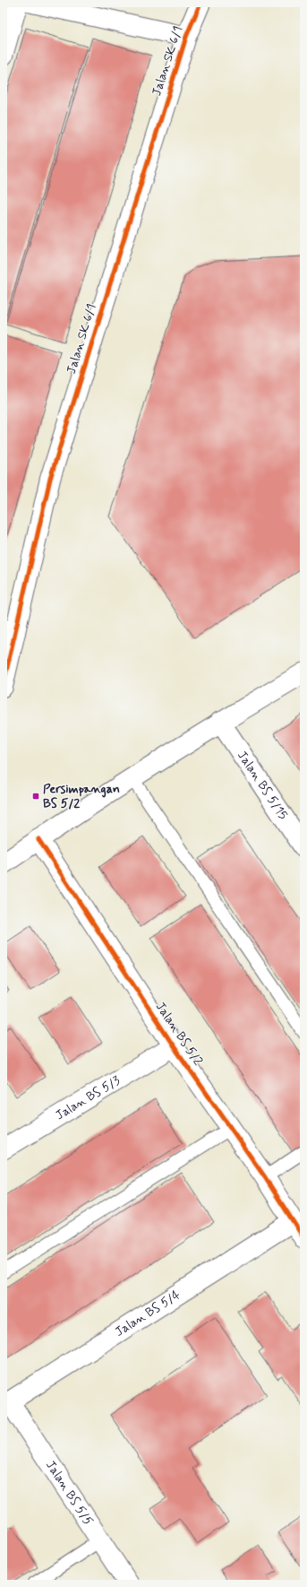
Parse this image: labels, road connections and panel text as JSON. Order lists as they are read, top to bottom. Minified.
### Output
{"streets":{"street":["Jalan SK 6/1","Jalan BS 5/15","Jalan BS 5/2","Jalan BS 5/3","Jalan BS 5/4","Jalan BS 5/5"]},"crossings":[["Jalan BS 5/2","Jalan BS 5/3"],["Jalan BS 5/2","Jalan BS 5/4"],["Jalan BS 5/4","Jalan BS 5/5"]],"places":{"transit":["Persimpangan BS 5/2"]}}
